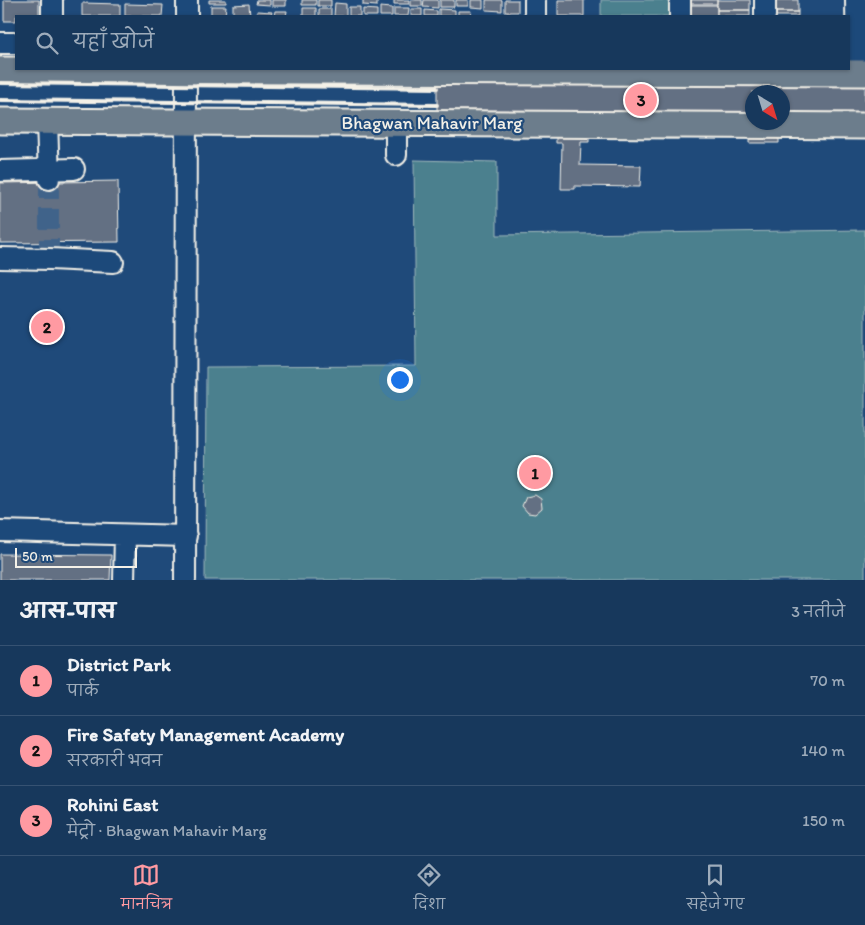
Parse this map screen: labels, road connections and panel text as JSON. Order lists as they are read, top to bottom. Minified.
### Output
{"streets":{"main road":["Bhagwan Mahavir Marg"]},"scale_bar":"50 m","north":"bottom right","page":{"search":"यहाँ खोजें","pins":["3","2","1"],"scale":"50 m","heading":["आस-पास","3 नतीजे"],"list":[{"mark":"1","name":"District Park","note":"पार्क","value":"70 m"},{"mark":"2","name":"Fire Safety Management Academy","note":"सरकारी भवन","value":"140 m"},{"mark":"3","name":"Rohini East","note":"मेट्रो · Bhagwan Mahavir Marg","value":"150 m"}],"nav":["मानचित्र","दिशा","सहेजे गए"]}}
